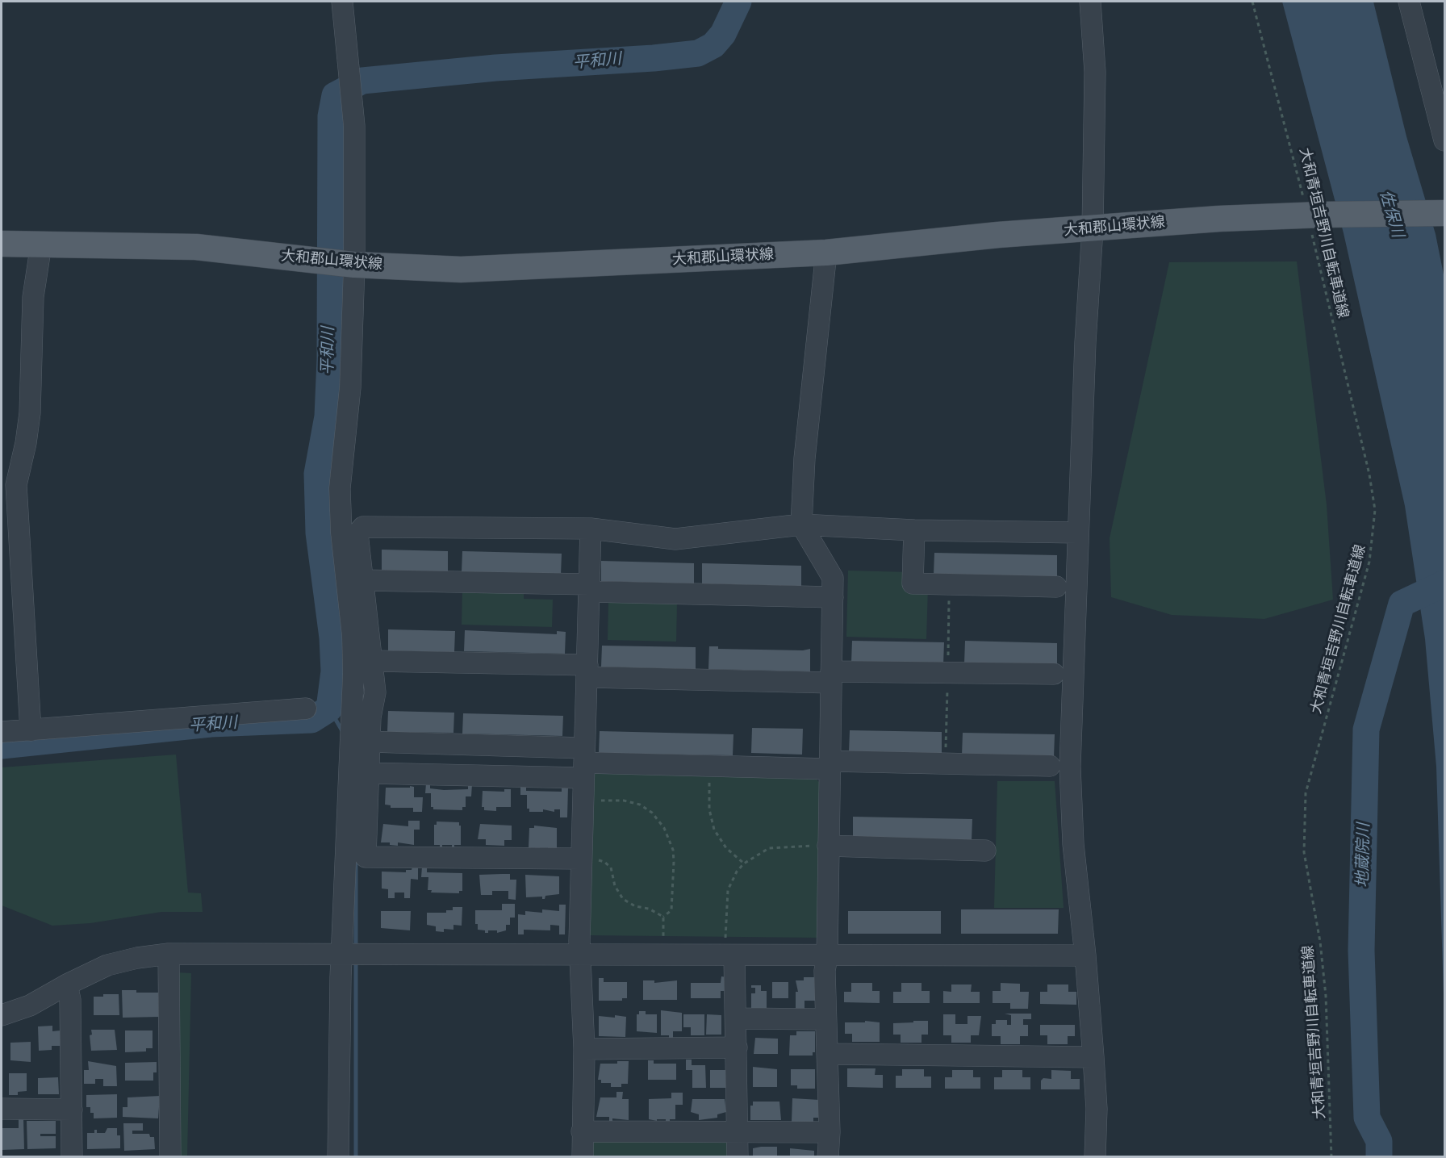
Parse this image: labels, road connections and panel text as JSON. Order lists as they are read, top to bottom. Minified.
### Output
{"streets":{"main road":["大和郡山環状線"],"path":["大和青垣吉野川自転車道線"]},"crossings":[["大和郡山環状線","大和青垣吉野川自転車道線"]],"water":["平和川","佐保川","地蔵院川"]}
